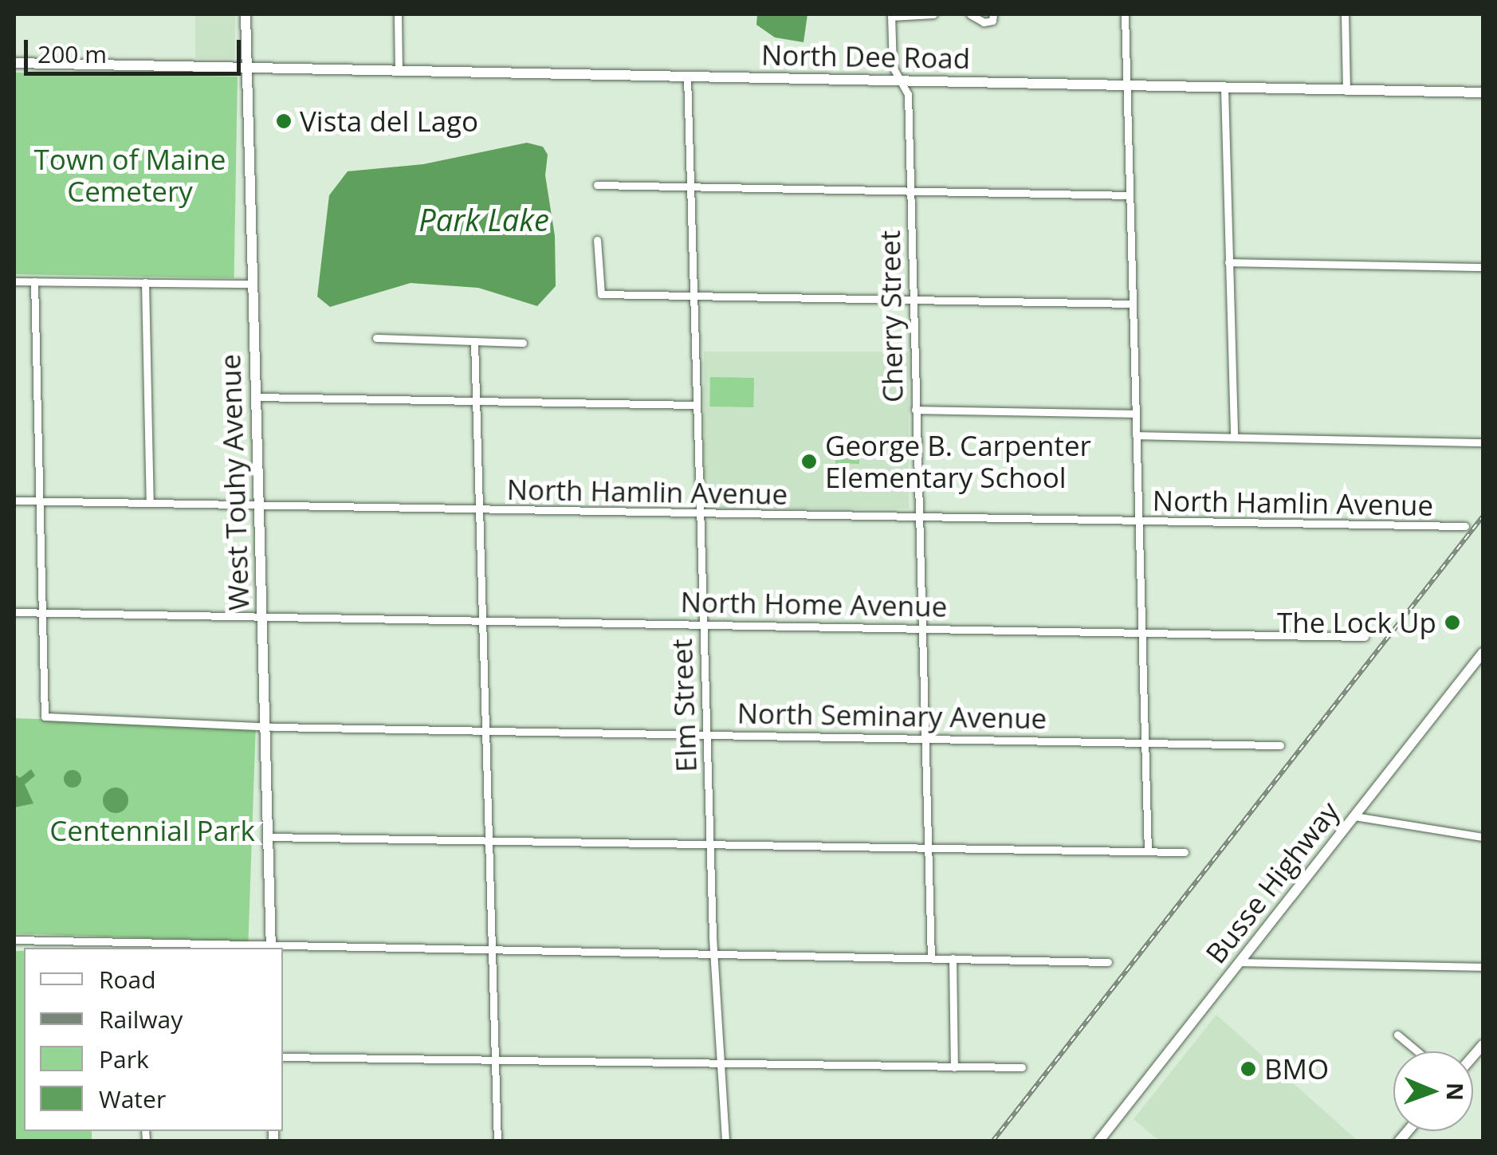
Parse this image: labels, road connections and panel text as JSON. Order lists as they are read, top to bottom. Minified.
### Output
{"streets":{"main road":["North Dee Road","West Touhy Avenue","Busse Highway"],"street":["Cherry Street","North Hamlin Avenue","North Home Avenue","Elm Street","North Seminary Avenue"]},"crossings":[["North Dee Road","Cherry Street"],["North Dee Road","West Touhy Avenue"],["North Dee Road","Elm Street"],["Cherry Street","North Hamlin Avenue"],["Cherry Street","North Home Avenue"],["Cherry Street","North Seminary Avenue"],["West Touhy Avenue","North Hamlin Avenue"],["West Touhy Avenue","North Home Avenue"],["West Touhy Avenue","North Seminary Avenue"],["North Hamlin Avenue","Elm Street"],["North Home Avenue","Elm Street"],["North Home Avenue","North Seminary Avenue"],["Elm Street","North Seminary Avenue"]],"water":["Park Lake"],"parks":["Town of Maine Cemetery","Centennial Park"],"places":["Vista del Lago","George B. Carpenter Elementary School","The Lock Up","BMO"],"legend":["Road","Railway","Park","Water"],"scale_bar":"200 m","north":"right"}
